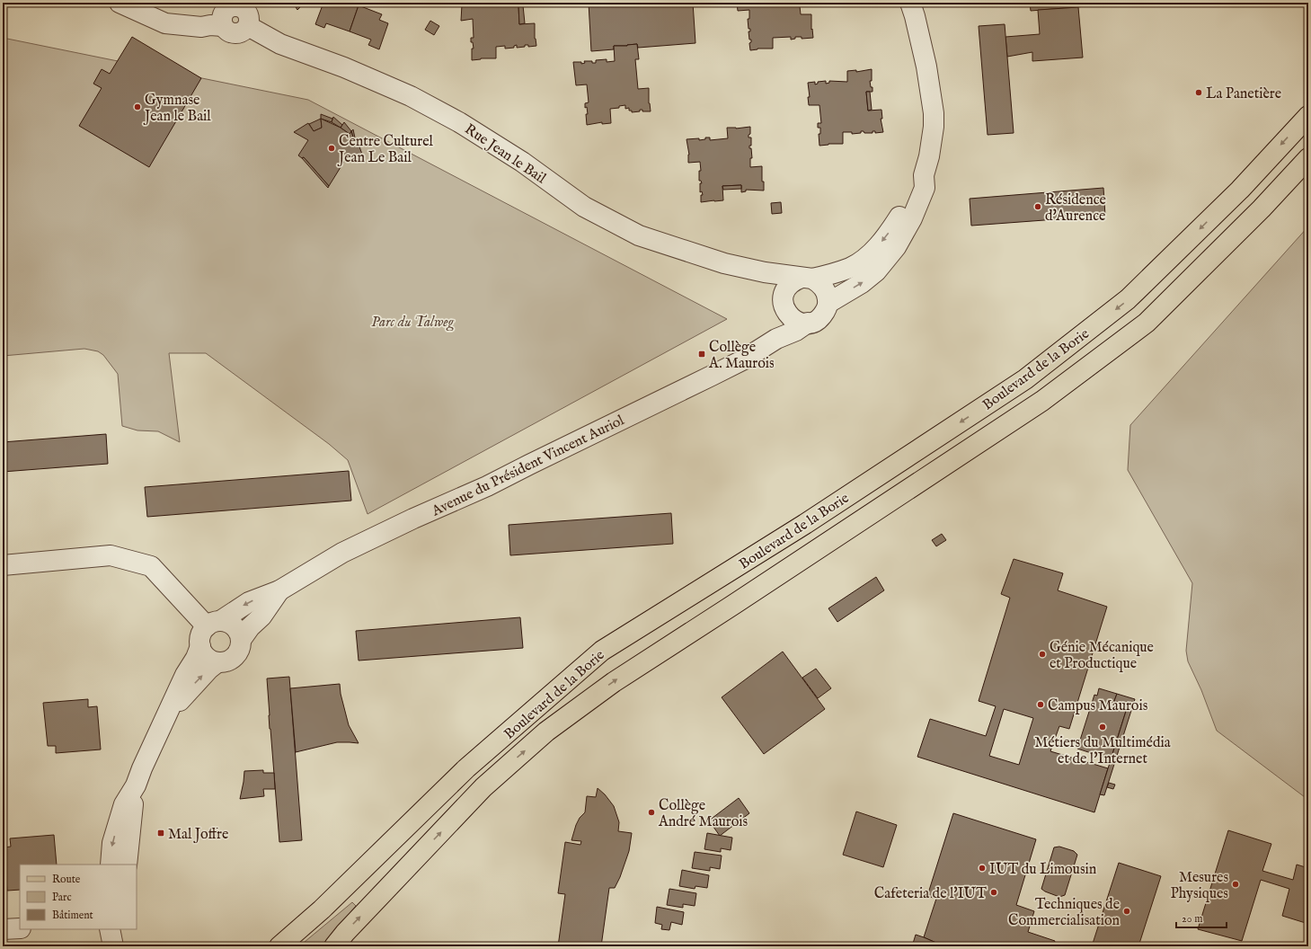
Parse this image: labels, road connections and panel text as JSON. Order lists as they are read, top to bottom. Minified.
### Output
{"streets":{"main road":["Boulevard de la Borie"],"street":["Rue Jean le Bail","Avenue du Président Vincent Auriol"]},"crossings":[["Rue Jean le Bail","Avenue du Président Vincent Auriol"]],"parks":["Parc du Talweg"],"places":{"other":["La Panetière","Gymnase Jean le Bail","Centre Culturel Jean Le Bail","Résidence d'Aurence","Génie Mécanique et Productique","Campus Maurois","Métiers du Multimédia et de l'Internet","Collège André Maurois","IUT du Limousin","Mesures Physiques","Cafeteria de l'IUT","Techniques de Commercialisation"],"transit":["Collège A. Maurois","Mal Joffre"]},"legend":["Route","Parc","Bâtiment"],"scale_bar":"20 m"}
